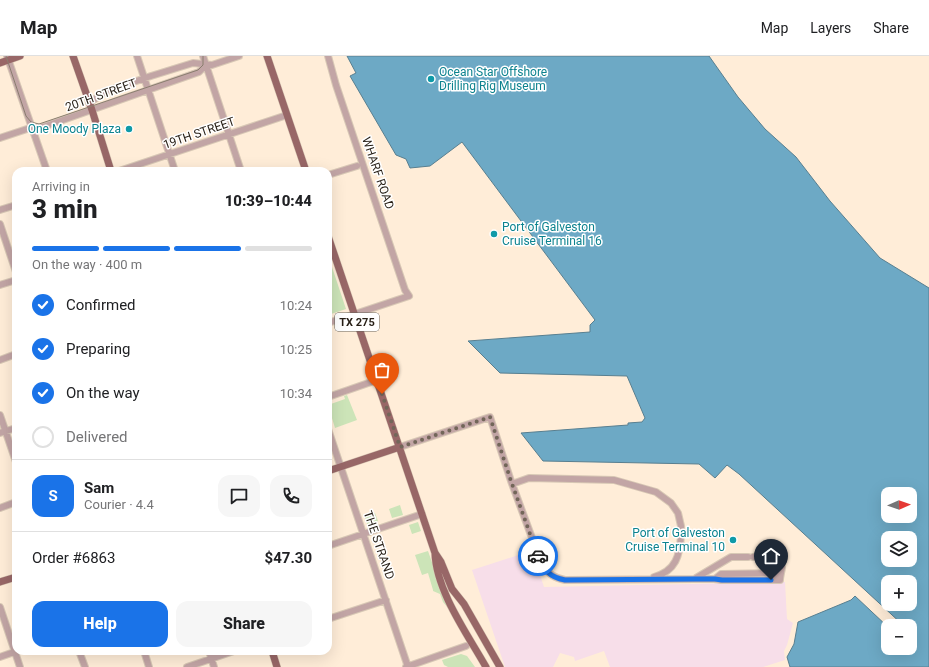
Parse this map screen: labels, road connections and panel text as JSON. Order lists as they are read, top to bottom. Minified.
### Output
{"streets":{"main road":["TX 275"],"street":["20TH STREET","19TH STREET","WHARF ROAD","THE STRAND"]},"crossings":[["WHARF ROAD","TX 275"]],"places":["Ocean Star Offshore Drilling Rig Museum","One Moody Plaza","Port of Galveston Cruise Terminal 16","Port of Galveston Cruise Terminal 10"],"north":"right","page":{"header":"Map","nav":["Map","Layers","Share"],"heading":["3 min","Arriving in","10:39–10:44"],"panel":["Sam","Courier · 4.4","Order #6863","$47.30"],"bar":"On the way · 400 m","list":[["Confirmed","10:24"],["Preparing","10:25"],["On the way","10:34"],"Delivered"],"round":"S","map_buttons":["+","−"],"buttons":["Help","Share"]}}
